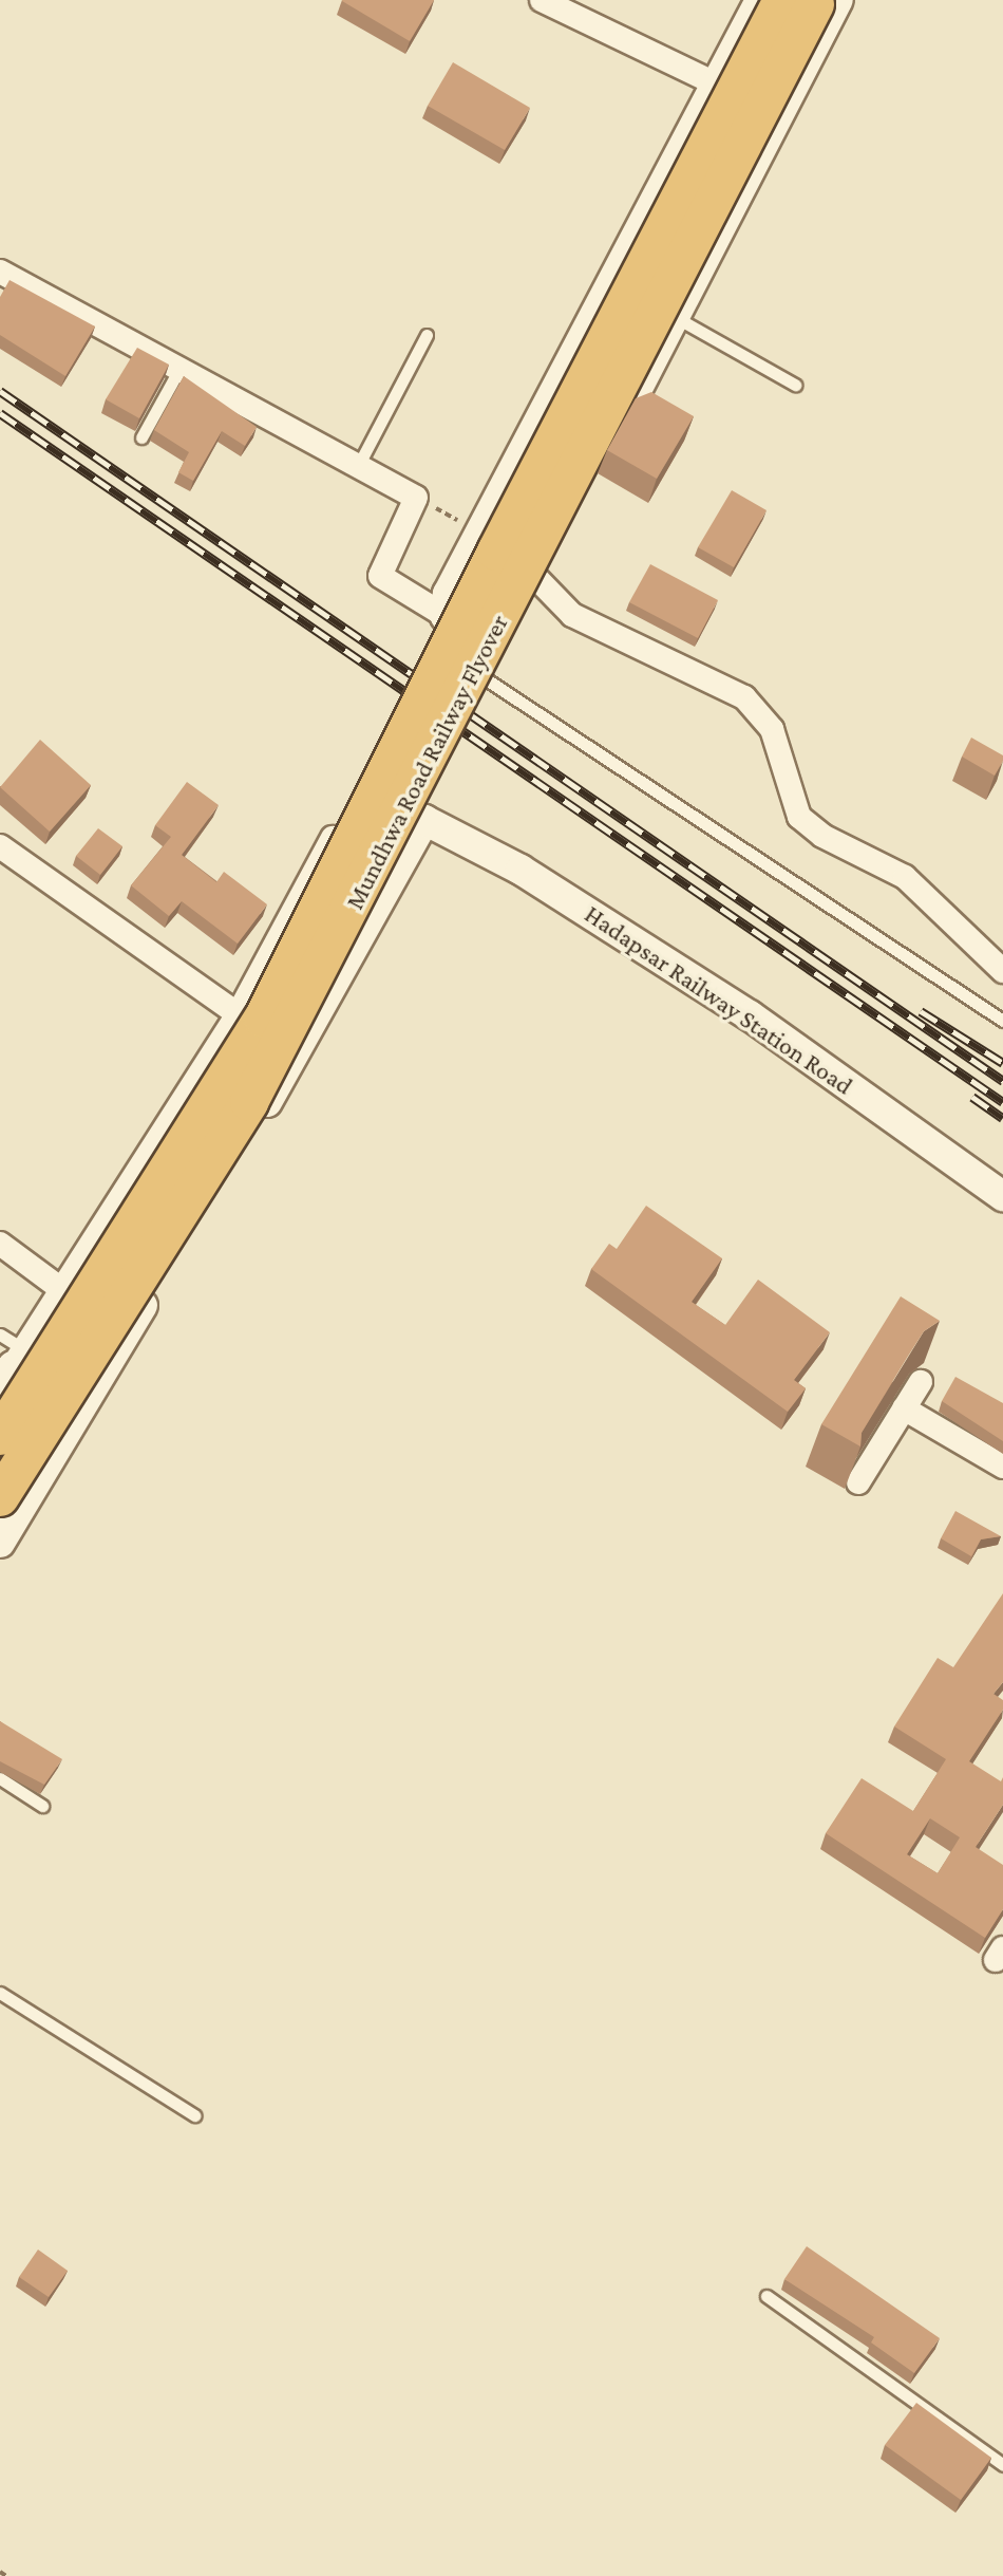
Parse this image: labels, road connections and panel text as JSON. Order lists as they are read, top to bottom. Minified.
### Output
{"streets":{"highway":["Mundhwa Road Railway Flyover"],"street":["Hadapsar Railway Station Road"]}}
